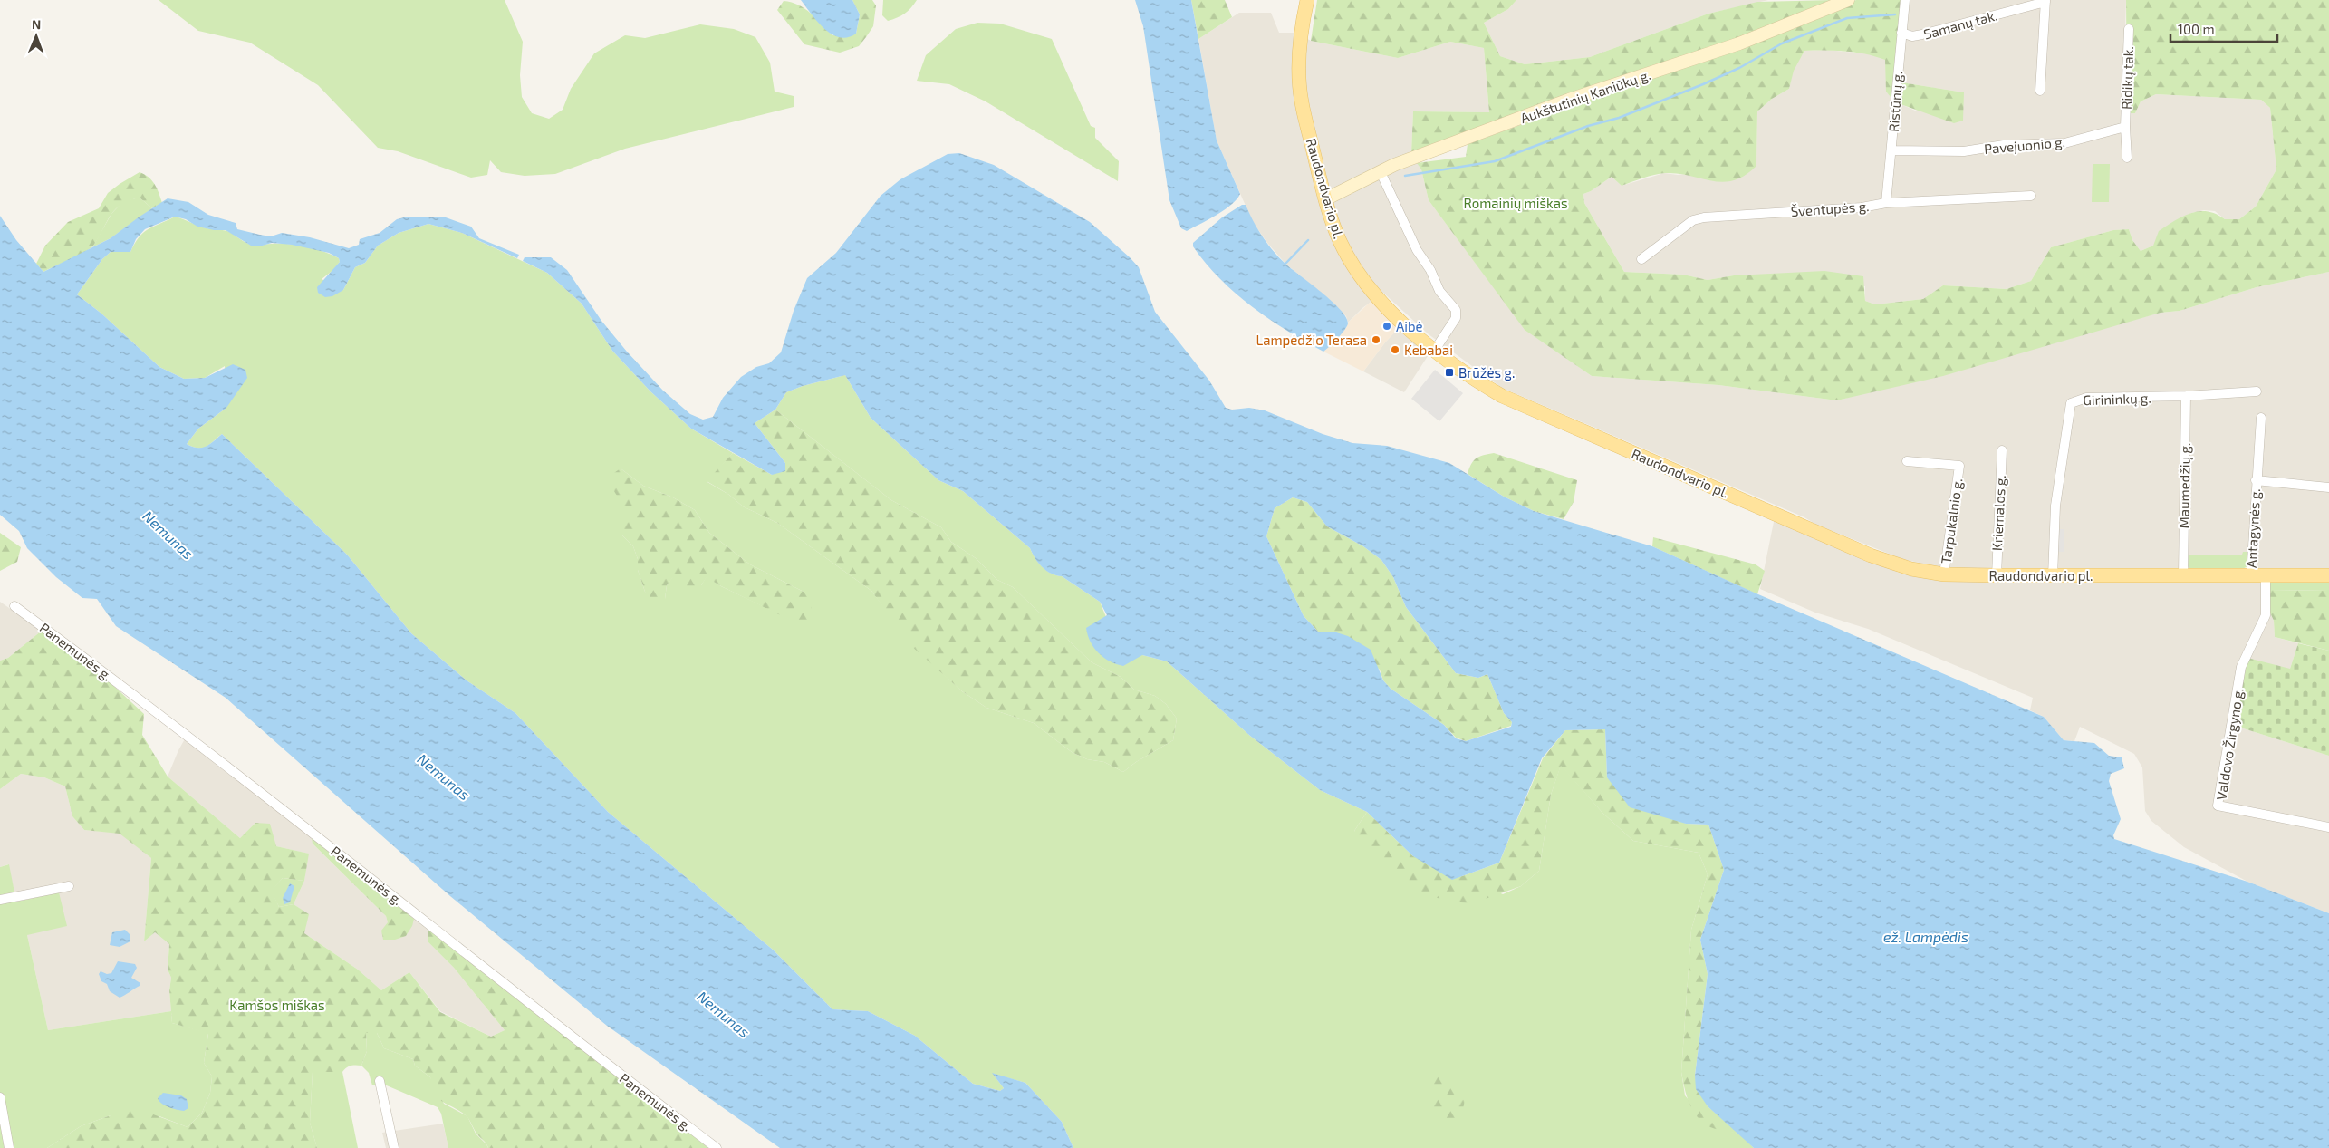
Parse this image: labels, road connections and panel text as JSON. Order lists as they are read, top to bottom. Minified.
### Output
{"streets":{"main road":["Raudondvario pl."],"street":["Samanų tak.","Ridikų tak.","Aukštutinių Kaniūkų g.","Ristūnų g.","Pavejuonio g.","Šventupės g.","Girininkų g.","Maumedžių g.","Kriemalos g.","Tarpukalnio g.","Antagynės g.","Panemunės g.","Valdovo Žirgyno g."]},"crossings":[["Samanų tak.","Ristūnų g."],["Ridikų tak.","Pavejuonio g."],["Aukštutinių Kaniūkų g.","Raudondvario pl."],["Ristūnų g.","Pavejuonio g."],["Ristūnų g.","Šventupės g."],["Raudondvario pl.","Girininkų g."],["Raudondvario pl.","Maumedžių g."],["Raudondvario pl.","Kriemalos g."],["Raudondvario pl.","Tarpukalnio g."],["Raudondvario pl.","Antagynės g."],["Raudondvario pl.","Valdovo Žirgyno g."],["Girininkų g.","Maumedžių g."]],"water":["Nemunas","ež. Lampėdis"],"parks":["Romainių miškas","Kamšos miškas"],"places":{"other":["Aibė","Lampėdžio Terasa","Kebabai"],"transit":["Brūžės g."]},"scale_bar":"100 m","north":"top"}
